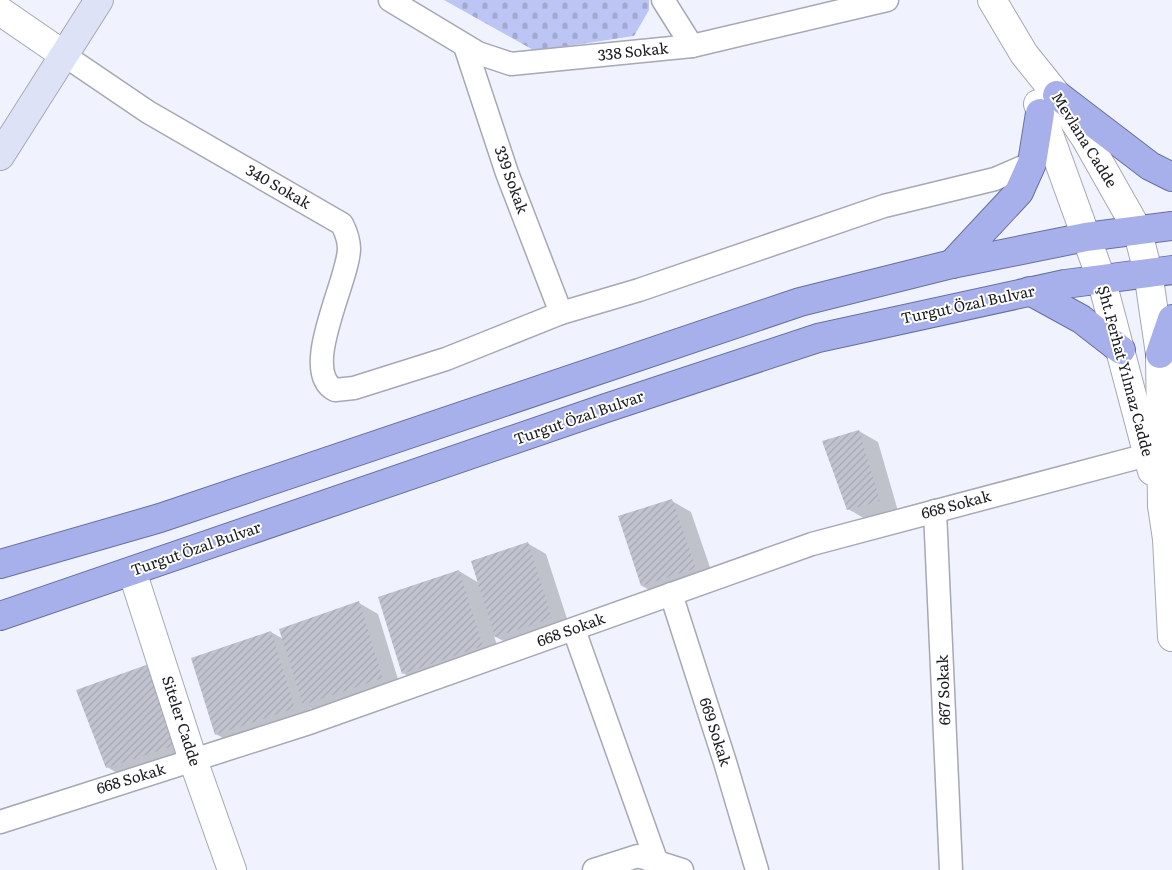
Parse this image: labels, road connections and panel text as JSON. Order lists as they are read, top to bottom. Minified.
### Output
{"streets":{"highway":["Turgut Özal Bulvar"],"street":["338 Sokak","Mevlana Cadde","339 Sokak","340 Sokak","Şht.Ferhat Yılmaz Cadde","668 Sokak","667 Sokak","Siteler Cadde","669 Sokak"]},"crossings":[["338 Sokak","339 Sokak"],["Mevlana Cadde","Şht.Ferhat Yılmaz Cadde"],["339 Sokak","340 Sokak"],["Turgut Özal Bulvar","Şht.Ferhat Yılmaz Cadde"],["Turgut Özal Bulvar","Siteler Cadde"],["Şht.Ferhat Yılmaz Cadde","668 Sokak"],["668 Sokak","667 Sokak"],["668 Sokak","Siteler Cadde"],["668 Sokak","669 Sokak"]]}
